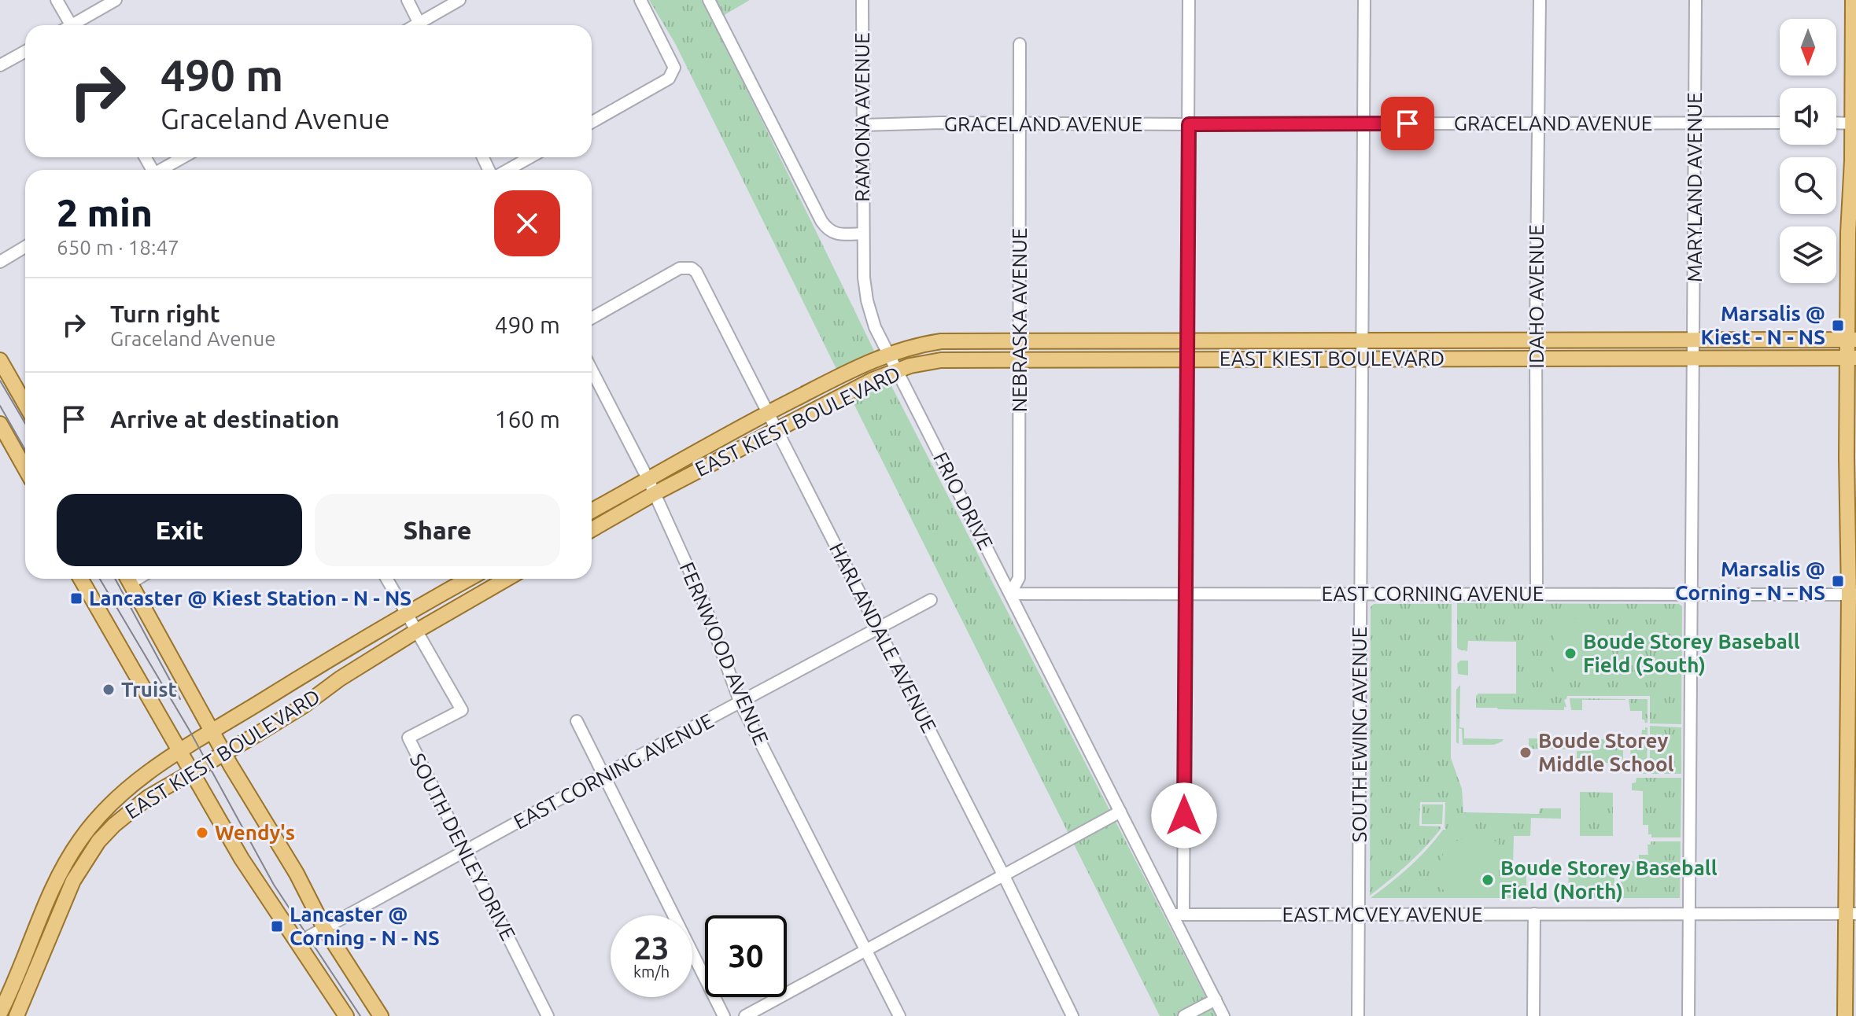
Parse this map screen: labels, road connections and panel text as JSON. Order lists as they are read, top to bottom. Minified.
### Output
{"streets":{"main road":["EAST KIEST BOULEVARD"],"street":["RAMONA AVENUE","GRACELAND AVENUE","MARYLAND AVENUE","IDAHO AVENUE","NEBRASKA AVENUE","FRIO DRIVE","EAST CORNING AVENUE","HARLANDALE AVENUE","FERNWOOD AVENUE","SOUTH EWING AVENUE","SOUTH DENLEY DRIVE","EAST MCVEY AVENUE"]},"crossings":[["RAMONA AVENUE","GRACELAND AVENUE"],["RAMONA AVENUE","FRIO DRIVE"],["GRACELAND AVENUE","MARYLAND AVENUE"],["GRACELAND AVENUE","IDAHO AVENUE"],["GRACELAND AVENUE","NEBRASKA AVENUE"],["GRACELAND AVENUE","SOUTH EWING AVENUE"],["MARYLAND AVENUE","EAST KIEST BOULEVARD"],["MARYLAND AVENUE","EAST CORNING AVENUE"],["MARYLAND AVENUE","EAST MCVEY AVENUE"],["IDAHO AVENUE","EAST KIEST BOULEVARD"],["IDAHO AVENUE","EAST CORNING AVENUE"],["NEBRASKA AVENUE","EAST KIEST BOULEVARD"],["NEBRASKA AVENUE","FRIO DRIVE"],["NEBRASKA AVENUE","EAST CORNING AVENUE"],["EAST KIEST BOULEVARD","FRIO DRIVE"],["EAST KIEST BOULEVARD","HARLANDALE AVENUE"],["EAST KIEST BOULEVARD","FERNWOOD AVENUE"],["EAST KIEST BOULEVARD","SOUTH EWING AVENUE"],["EAST KIEST BOULEVARD","SOUTH DENLEY DRIVE"],["FRIO DRIVE","EAST CORNING AVENUE"],["FRIO DRIVE","EAST MCVEY AVENUE"],["EAST CORNING AVENUE","HARLANDALE AVENUE"],["EAST CORNING AVENUE","FERNWOOD AVENUE"],["EAST CORNING AVENUE","SOUTH EWING AVENUE"],["EAST CORNING AVENUE","SOUTH DENLEY DRIVE"],["SOUTH EWING AVENUE","EAST MCVEY AVENUE"]],"places":{"transit":["Marsalis @ Kiest - N - NS","Marsalis @ Corning - N - NS","Lancaster @ Kiest Station - N - NS","Lancaster @ Corning - N - NS"],"other":["Boude Storey Baseball Field (South)","Truist","Boude Storey Middle School","Wendy's","Boude Storey Baseball Field (North)"]},"north":"bottom","page":{"turn":["490 m","Graceland Avenue"],"heading":["2 min","650 m · 18:47"],"list":[{"name":"Turn right","note":"Graceland Avenue","value":"490 m"},{"name":"Arrive at destination","value":"160 m"}],"buttons":["Exit","Share"],"speed":"23 km/h","limit":"30"}}
